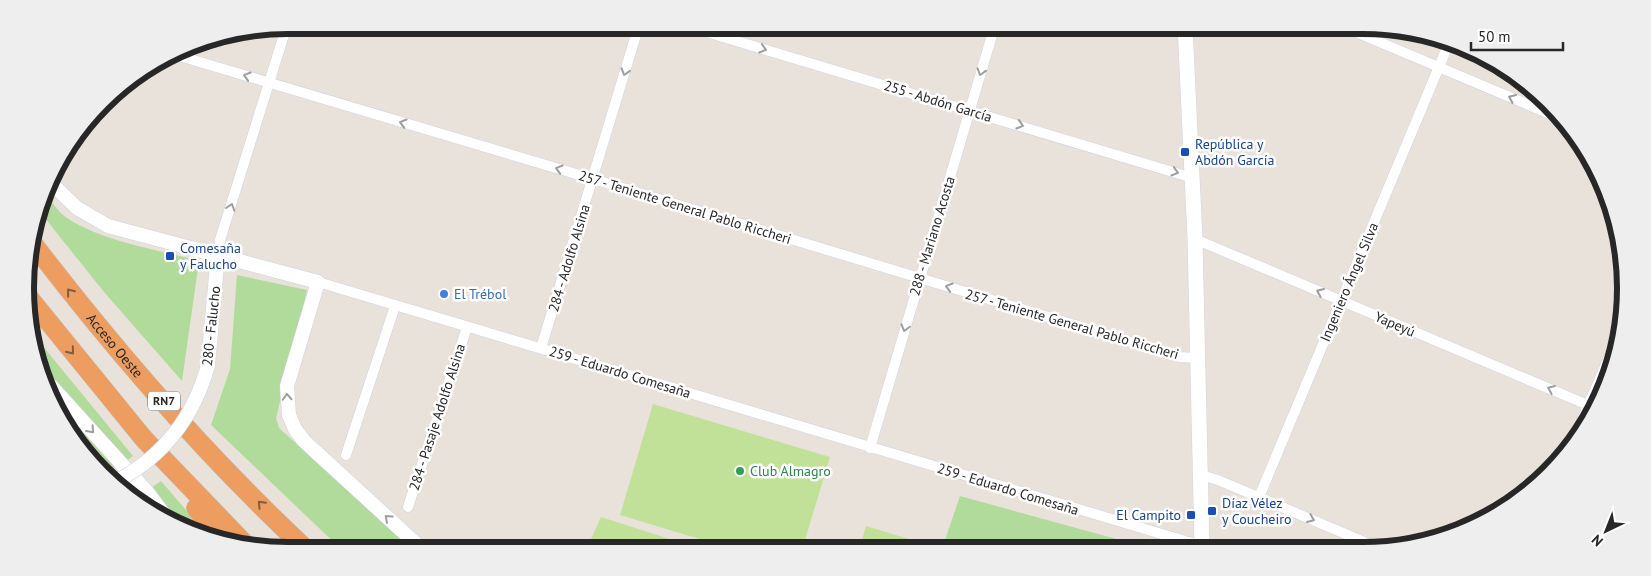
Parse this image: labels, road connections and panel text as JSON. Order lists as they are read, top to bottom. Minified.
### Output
{"streets":{"highway":["Acceso Oeste","RN7"],"street":["255 - Abdón García","257 - Teniente General Pablo Riccheri","288 - Mariano Acosta","284 - Adolfo Alsina","Ingeniero Ángel Silva","Yapeyú","280 - Falucho","259 - Eduardo Comesaña","284 - Pasaje Adolfo Alsina"]},"crossings":[["255 - Abdón García","288 - Mariano Acosta"],["257 - Teniente General Pablo Riccheri","288 - Mariano Acosta"],["257 - Teniente General Pablo Riccheri","284 - Adolfo Alsina"],["257 - Teniente General Pablo Riccheri","280 - Falucho"],["288 - Mariano Acosta","259 - Eduardo Comesaña"],["284 - Adolfo Alsina","259 - Eduardo Comesaña"],["Ingeniero Ángel Silva","Yapeyú"],["280 - Falucho","259 - Eduardo Comesaña"],["259 - Eduardo Comesaña","284 - Pasaje Adolfo Alsina"]],"one_way":["255 - Abdón García","257 - Teniente General Pablo Riccheri","288 - Mariano Acosta","284 - Adolfo Alsina","Yapeyú","280 - Falucho"],"places":{"transit":["República y Abdón García","Comesaña y Falucho","Díaz Vélez y Coucheiro","El Campito"],"other":["El Trébol","Club Almagro"]},"scale_bar":"50 m","north":"bottom left"}
